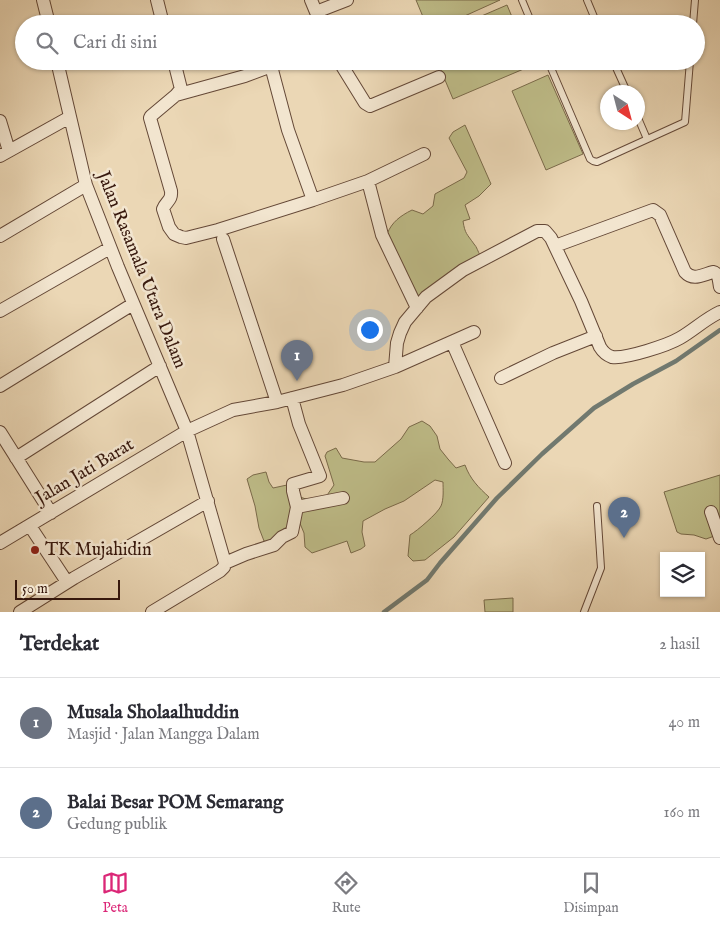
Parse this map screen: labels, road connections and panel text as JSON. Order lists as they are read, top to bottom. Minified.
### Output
{"streets":{"street":["Jalan Rasamala Utara Dalam","Jalan Jati Barat"]},"crossings":[["Jalan Rasamala Utara Dalam","Jalan Jati Barat"]],"places":["TK Mujahidin"],"scale_bar":"50 m","north":"bottom right","page":{"search":"Cari di sini","pins":["1","2"],"scale":"50 m","heading":["Terdekat","2 hasil"],"list":[{"mark":"1","name":"Musala Sholaalhuddin","note":"Masjid · Jalan Mangga Dalam","value":"40 m"},{"mark":"2","name":"Balai Besar POM Semarang","note":"Gedung publik","value":"160 m"}],"nav":["Peta","Rute","Disimpan"]}}
